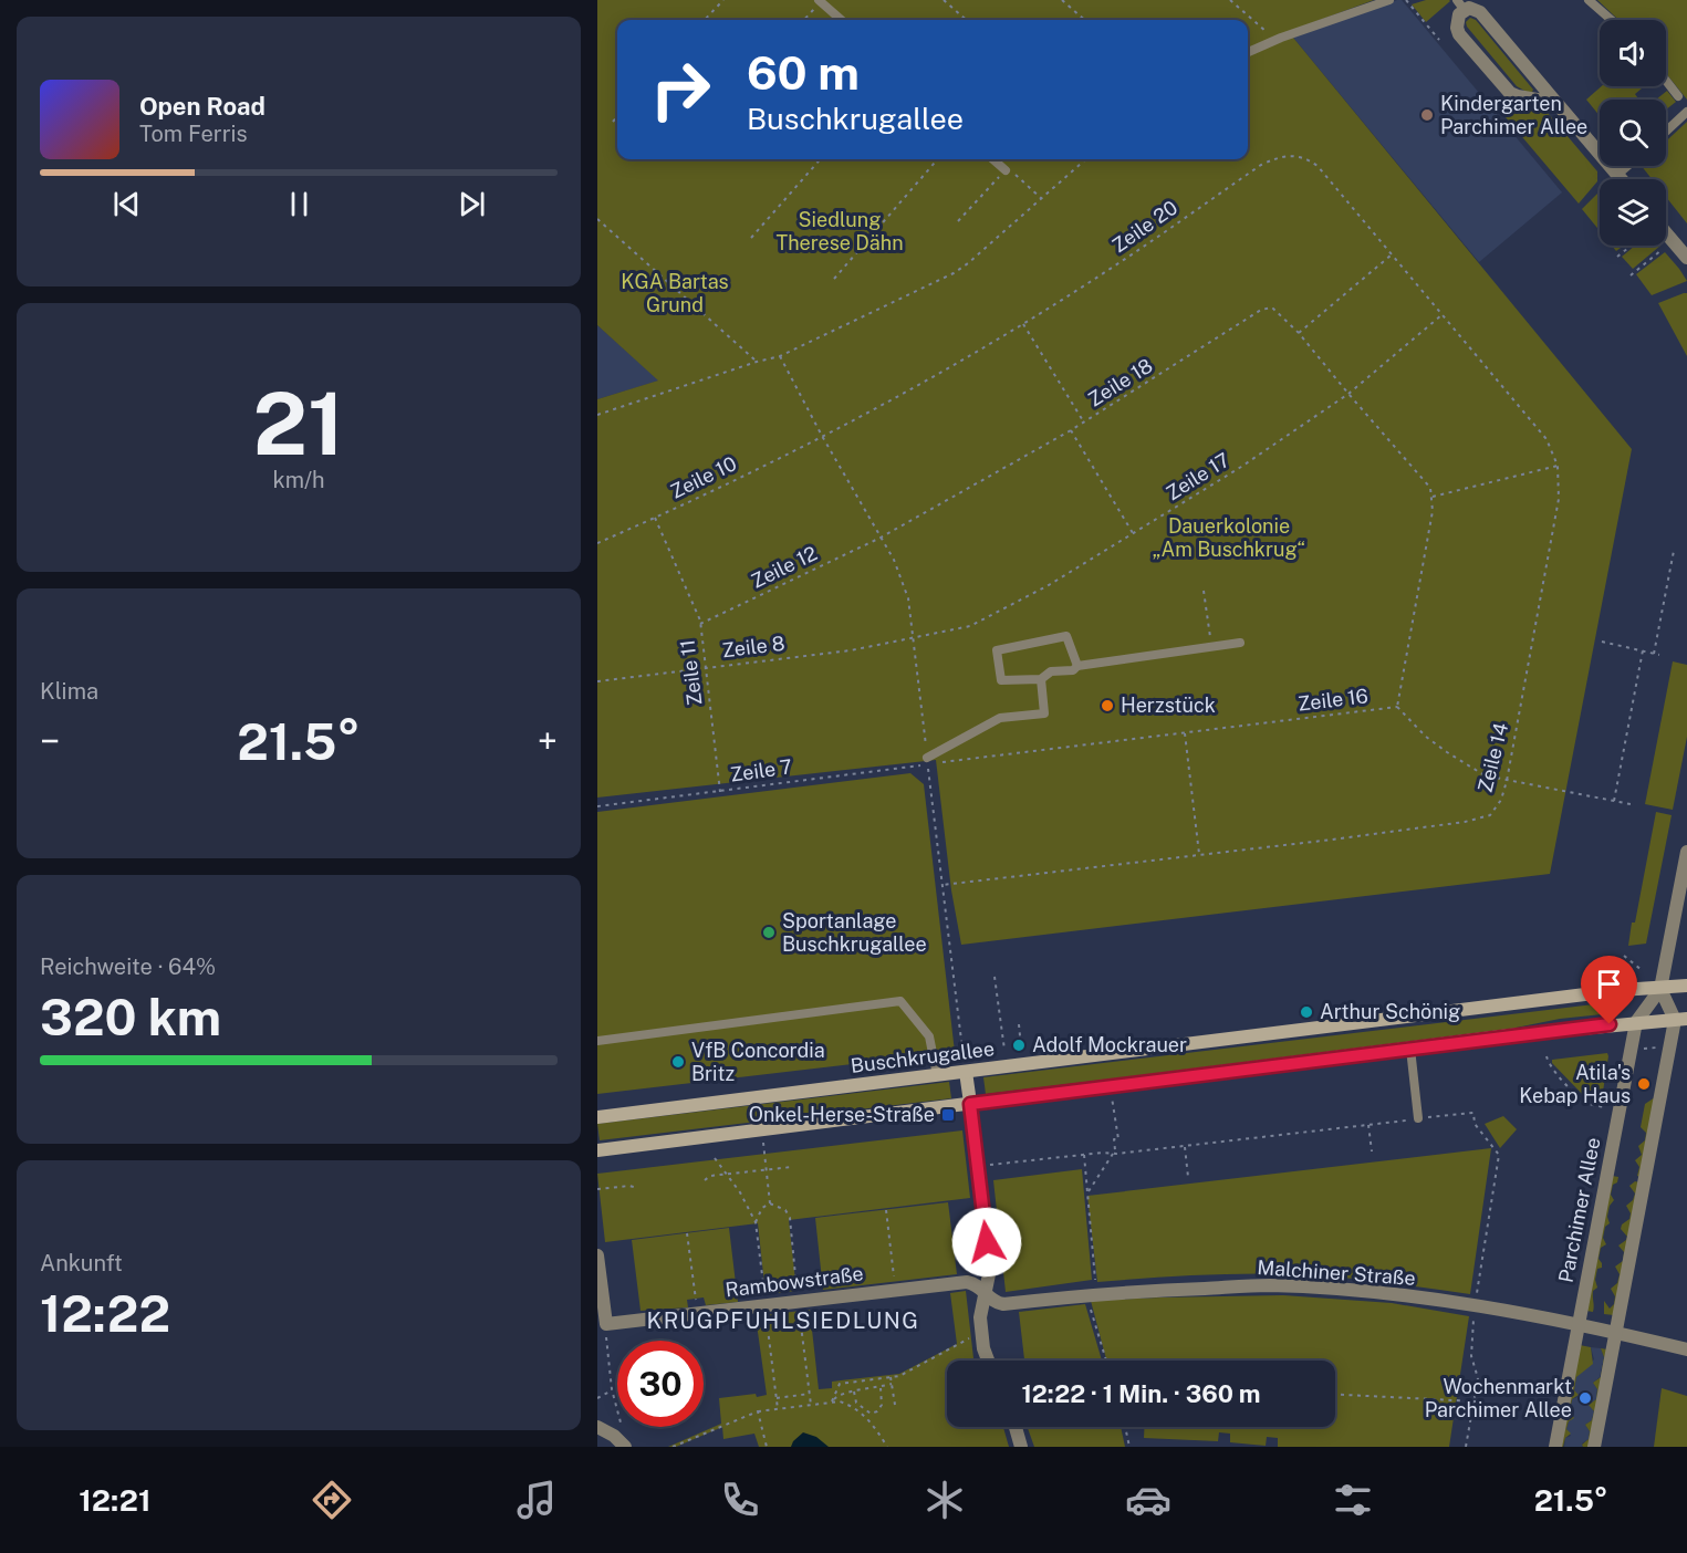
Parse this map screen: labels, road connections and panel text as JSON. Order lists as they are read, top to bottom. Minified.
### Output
{"streets":{"main road":["Buschkrugallee"],"street":["Parchimer Allee","Malchiner Straße","Rambowstraße"],"path":["Zeile 20","Zeile 18","Zeile 17","Zeile 10","Zeile 12","Zeile 8","Zeile 11","Zeile 16","Zeile 14","Zeile 7"]},"crossings":[["Zeile 20","Zeile 17"],["Zeile 20","Zeile 10"],["Zeile 20","Zeile 14"],["Zeile 18","Zeile 17"],["Zeile 18","Zeile 12"],["Zeile 17","Zeile 8"],["Zeile 17","Zeile 14"],["Zeile 10","Zeile 11"],["Zeile 12","Zeile 11"],["Zeile 8","Zeile 11"],["Zeile 11","Zeile 7"],["Zeile 16","Zeile 7"],["Buschkrugallee","Parchimer Allee"],["Parchimer Allee","Malchiner Straße"],["Malchiner Straße","Rambowstraße"]],"districts":["KRUGPFUHLSIEDLUNG"],"parks":["Siedlung Therese Dähn","KGA Bartas Grund","Dauerkolonie „Am Buschkrug“"],"places":{"other":["Kindergarten Parchimer Allee","Herzstück","Sportanlage Buschkrugallee","Arthur Schönig","Adolf Mockrauer","VfB Concordia Britz","Atila's Kebap Haus","Wochenmarkt Parchimer Allee"],"transit":["Onkel-Herse-Straße"]},"page":{"turn":["60 m","Buschkrugallee"],"song":["Open Road","Tom Ferris"],"tile":[["21","km/h"],"Klima",["Reichweite · 64%","320 km"],["Ankunft","12:22"]],"heat":["−","21.5°","+"],"limit":"30","trip":"12:22 · 1 Min. · 360 m","tabs":["12:21","21.5°"]}}
